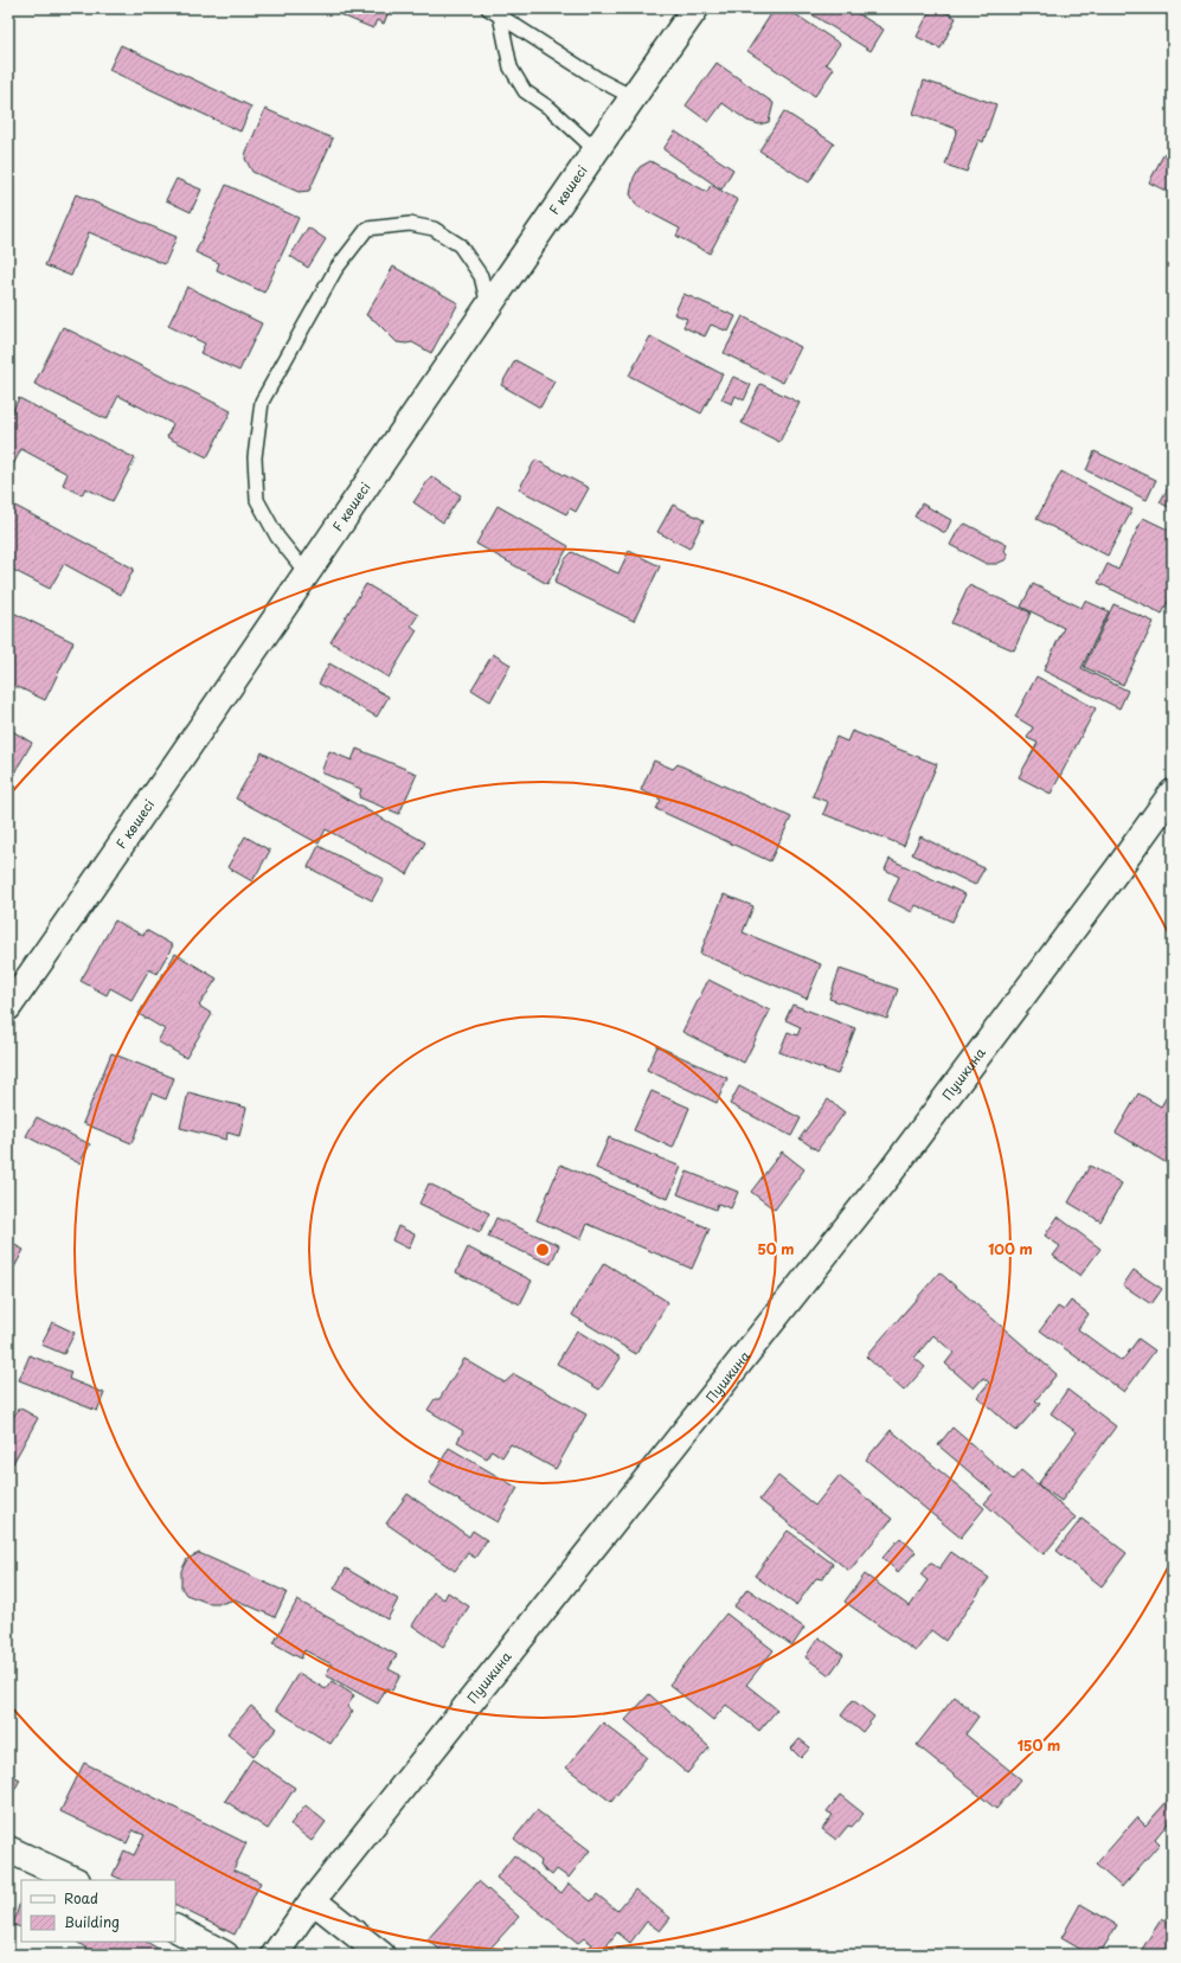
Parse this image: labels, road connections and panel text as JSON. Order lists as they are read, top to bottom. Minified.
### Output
{"streets":{"street":["F көшесі","Пушкина"]},"legend":["Road","Building"],"rings":["50 m","100 m","150 m"]}
